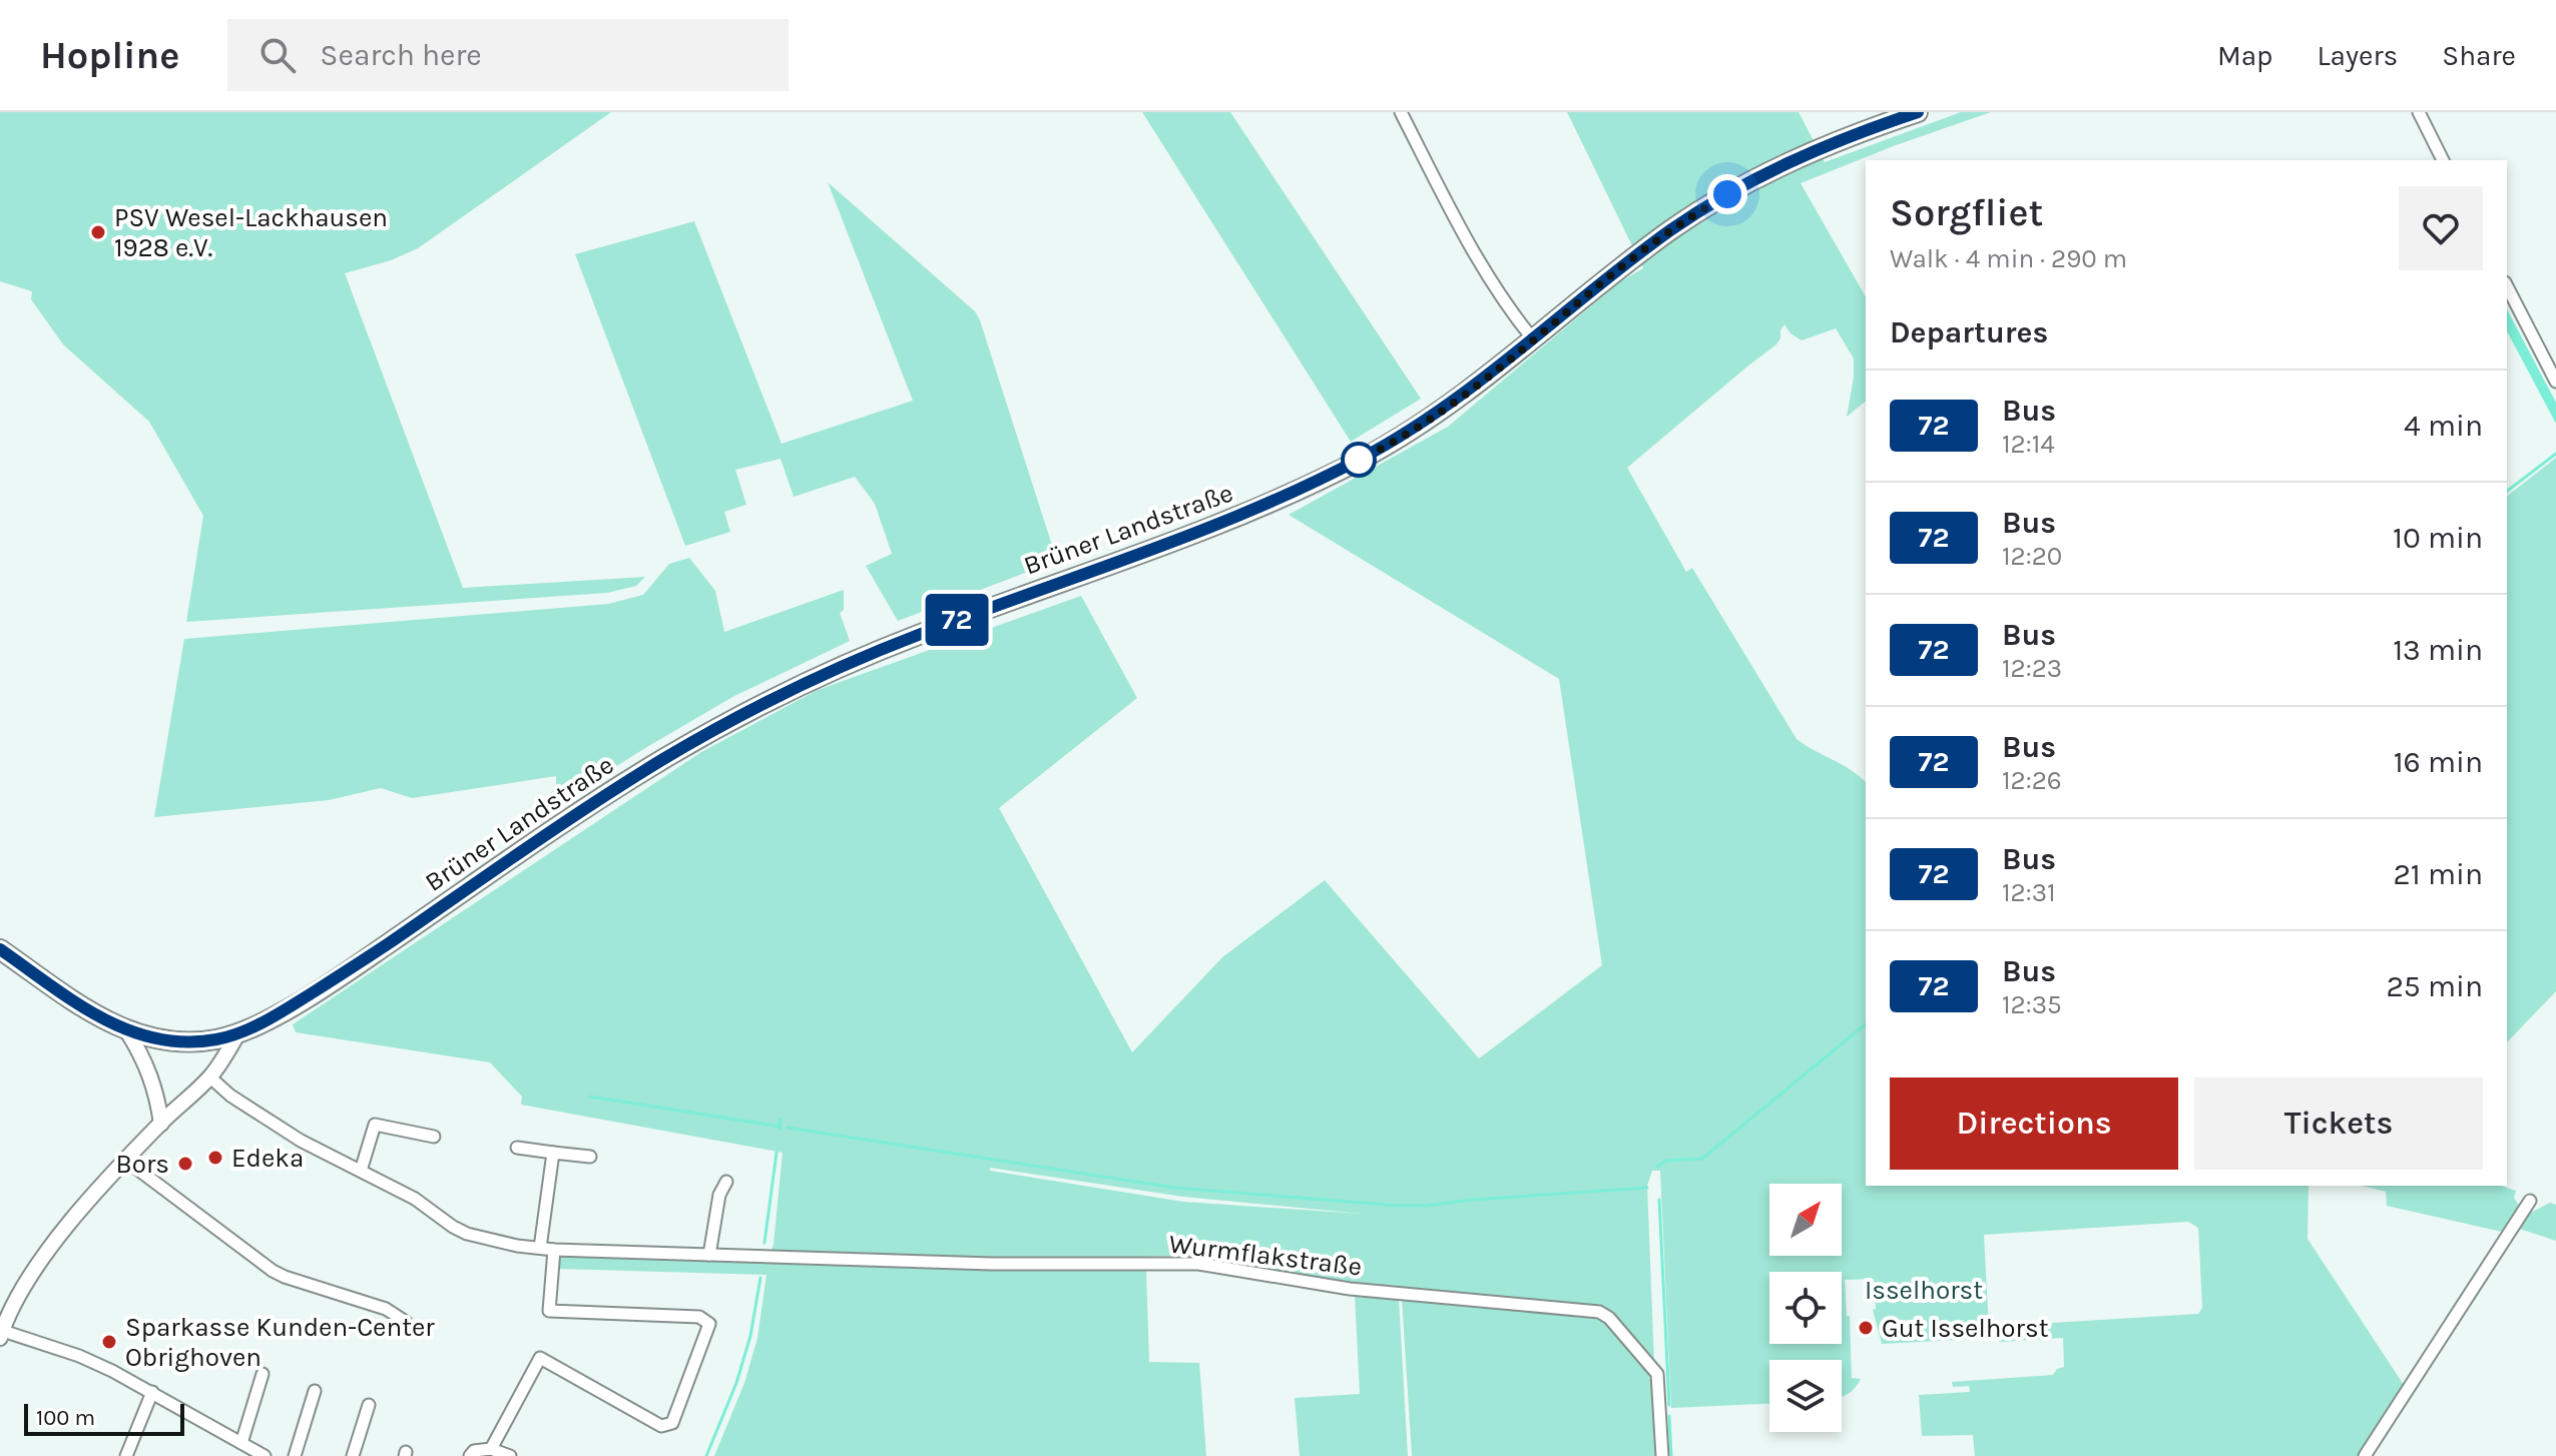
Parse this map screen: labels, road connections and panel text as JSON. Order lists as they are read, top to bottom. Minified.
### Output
{"streets":{"main road":["Brüner Landstraße"],"street":["Wurmflakstraße"]},"parks":["Isselhorst"],"places":["PSV Wesel-Lackhausen 1928 e.V.","Edeka","Bors","Gut Isselhorst","Sparkasse Kunden-Center Obrighoven"],"lines":["bus line 72"],"scale_bar":"100 m","north":"top right","page":{"header":"Hopline","search":"Search here","nav":["Map","Layers","Share"],"on_map":"72","heading":[["Sorgfliet","Walk · 4 min · 290 m"],"Departures"],"list":[{"mark":"72","name":"Bus","note":"12:14","value":"4 min"},{"mark":"72","name":"Bus","note":"12:20","value":"10 min"},{"mark":"72","name":"Bus","note":"12:23","value":"13 min"},{"mark":"72","name":"Bus","note":"12:26","value":"16 min"},{"mark":"72","name":"Bus","note":"12:31","value":"21 min"},{"mark":"72","name":"Bus","note":"12:35","value":"25 min"}],"buttons":["Directions","Tickets"],"scale":"100 m"}}
